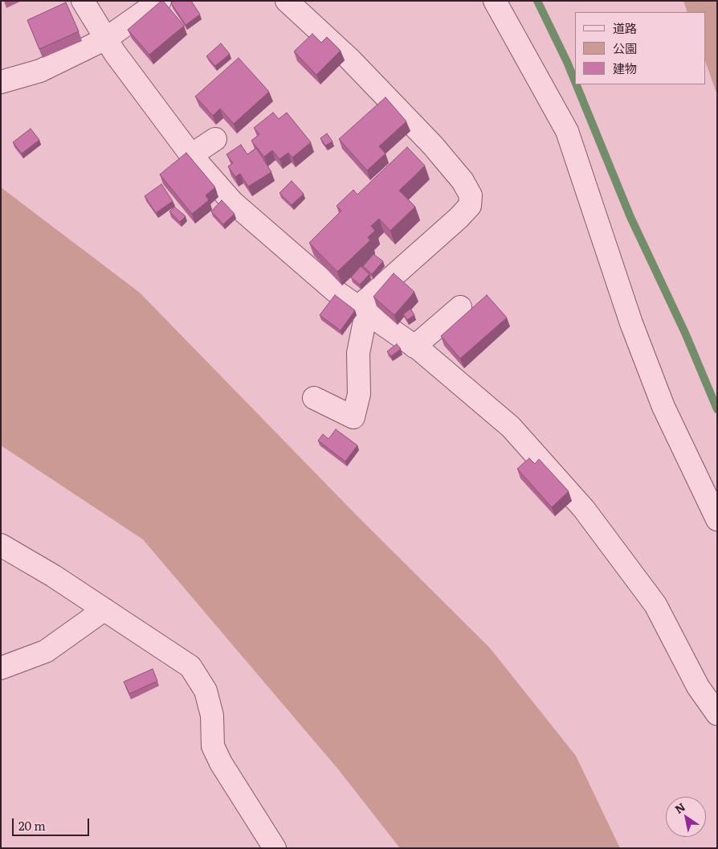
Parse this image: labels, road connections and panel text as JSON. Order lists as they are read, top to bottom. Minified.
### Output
{"legend":["道路","公園","建物"],"scale_bar":"20 m","north":"top left"}
